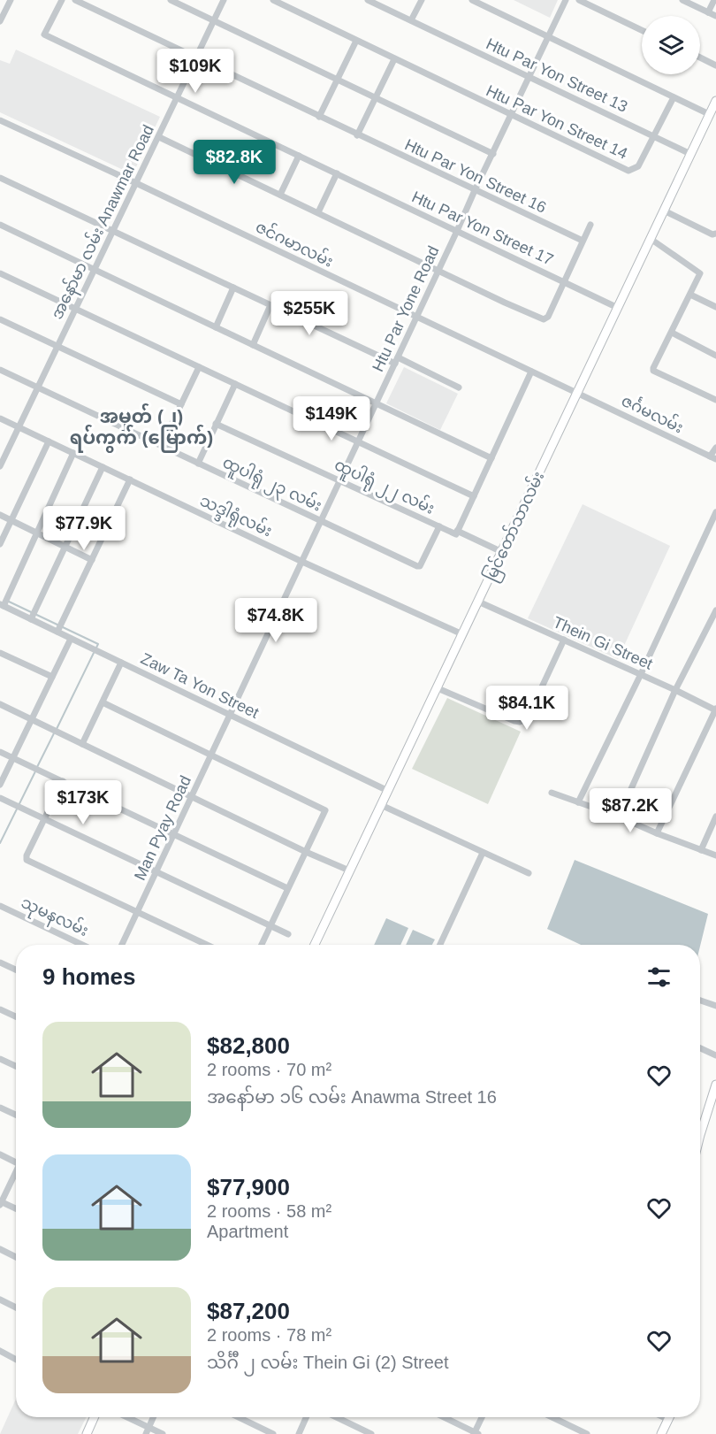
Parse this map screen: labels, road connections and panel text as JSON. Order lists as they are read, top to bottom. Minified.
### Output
{"streets":{"main road":["မြင်တော်သာလမ်း"],"street":["Htu Par Yon Street 13","Htu Par Yon Street 14","Htu Par Yon Street 16","အနော်မာ လမ်း Anawmar Road","Htu Par Yon Street 17","ဇင်ဂမာလမ်း","Htu Par Yone Road","ဇင်္ဂမလမ်း","ထူပါရုံ ၂၃ လမ်း","ထူပါရုံ ၂၂ လမ်း","သဒ္ဒါရုံလမ်း","Thein Gi Street","Zaw Ta Yon Street","Man Pyay Road","သုမနလမ်း"]},"crossings":[["Htu Par Yon Street 13","Htu Par Yon Street 14"],["Htu Par Yon Street 13","Htu Par Yone Road"],["Htu Par Yon Street 13","မြင်တော်သာလမ်း"],["Htu Par Yon Street 14","Htu Par Yone Road"],["Htu Par Yon Street 16","အနော်မာ လမ်း Anawmar Road"],["Htu Par Yon Street 16","Htu Par Yone Road"],["အနော်မာ လမ်း Anawmar Road","Htu Par Yon Street 17"],["အနော်မာ လမ်း Anawmar Road","ဇင်ဂမာလမ်း"],["အနော်မာ လမ်း Anawmar Road","ထူပါရုံ ၂၃ လမ်း"],["အနော်မာ လမ်း Anawmar Road","သဒ္ဒါရုံလမ်း"],["Htu Par Yon Street 17","Htu Par Yone Road"],["Htu Par Yon Street 17","မြင်တော်သာလမ်း"],["ဇင်ဂမာလမ်း","Htu Par Yone Road"],["ဇင်ဂမာလမ်း","ဇင်္ဂမလမ်း"],["ဇင်ဂမာလမ်း","မြင်တော်သာလမ်း"],["Htu Par Yone Road","ထူပါရုံ ၂၃ လမ်း"],["Htu Par Yone Road","ထူပါရုံ ၂၂ လမ်း"],["Htu Par Yone Road","သဒ္ဒါရုံလမ်း"],["Htu Par Yone Road","Zaw Ta Yon Street"],["Htu Par Yone Road","Man Pyay Road"],["ဇင်္ဂမလမ်း","မြင်တော်သာလမ်း"],["ထူပါရုံ ၂၃ လမ်း","ထူပါရုံ ၂၂ လမ်း"],["ထူပါရုံ ၂၂ လမ်း","မြင်တော်သာလမ်း"],["သဒ္ဒါရုံလမ်း","မြင်တော်သာလမ်း"],["မြင်တော်သာလမ်း","Thein Gi Street"],["မြင်တော်သာလမ်း","Zaw Ta Yon Street"],["Zaw Ta Yon Street","Man Pyay Road"]],"districts":["အမှတ် (၂) ရပ်ကွက် (မြောက်)"],"page":{"price":["$109K","$82.8K","$255K","$149K","$77.9K","$74.8K","$84.1K","$173K","$87.2K"],"heading":"9 homes","list":[{"name":"$82,800","note":"2 rooms · 70 m² · အနော်မာ ၁၆ လမ်း Anawma Street 16"},{"name":"$77,900","note":"2 rooms · 58 m² · Apartment"},{"name":"$87,200","note":"2 rooms · 78 m² · သိင်္ဂီ ၂ လမ်း Thein Gi (2) Street"}]}}
